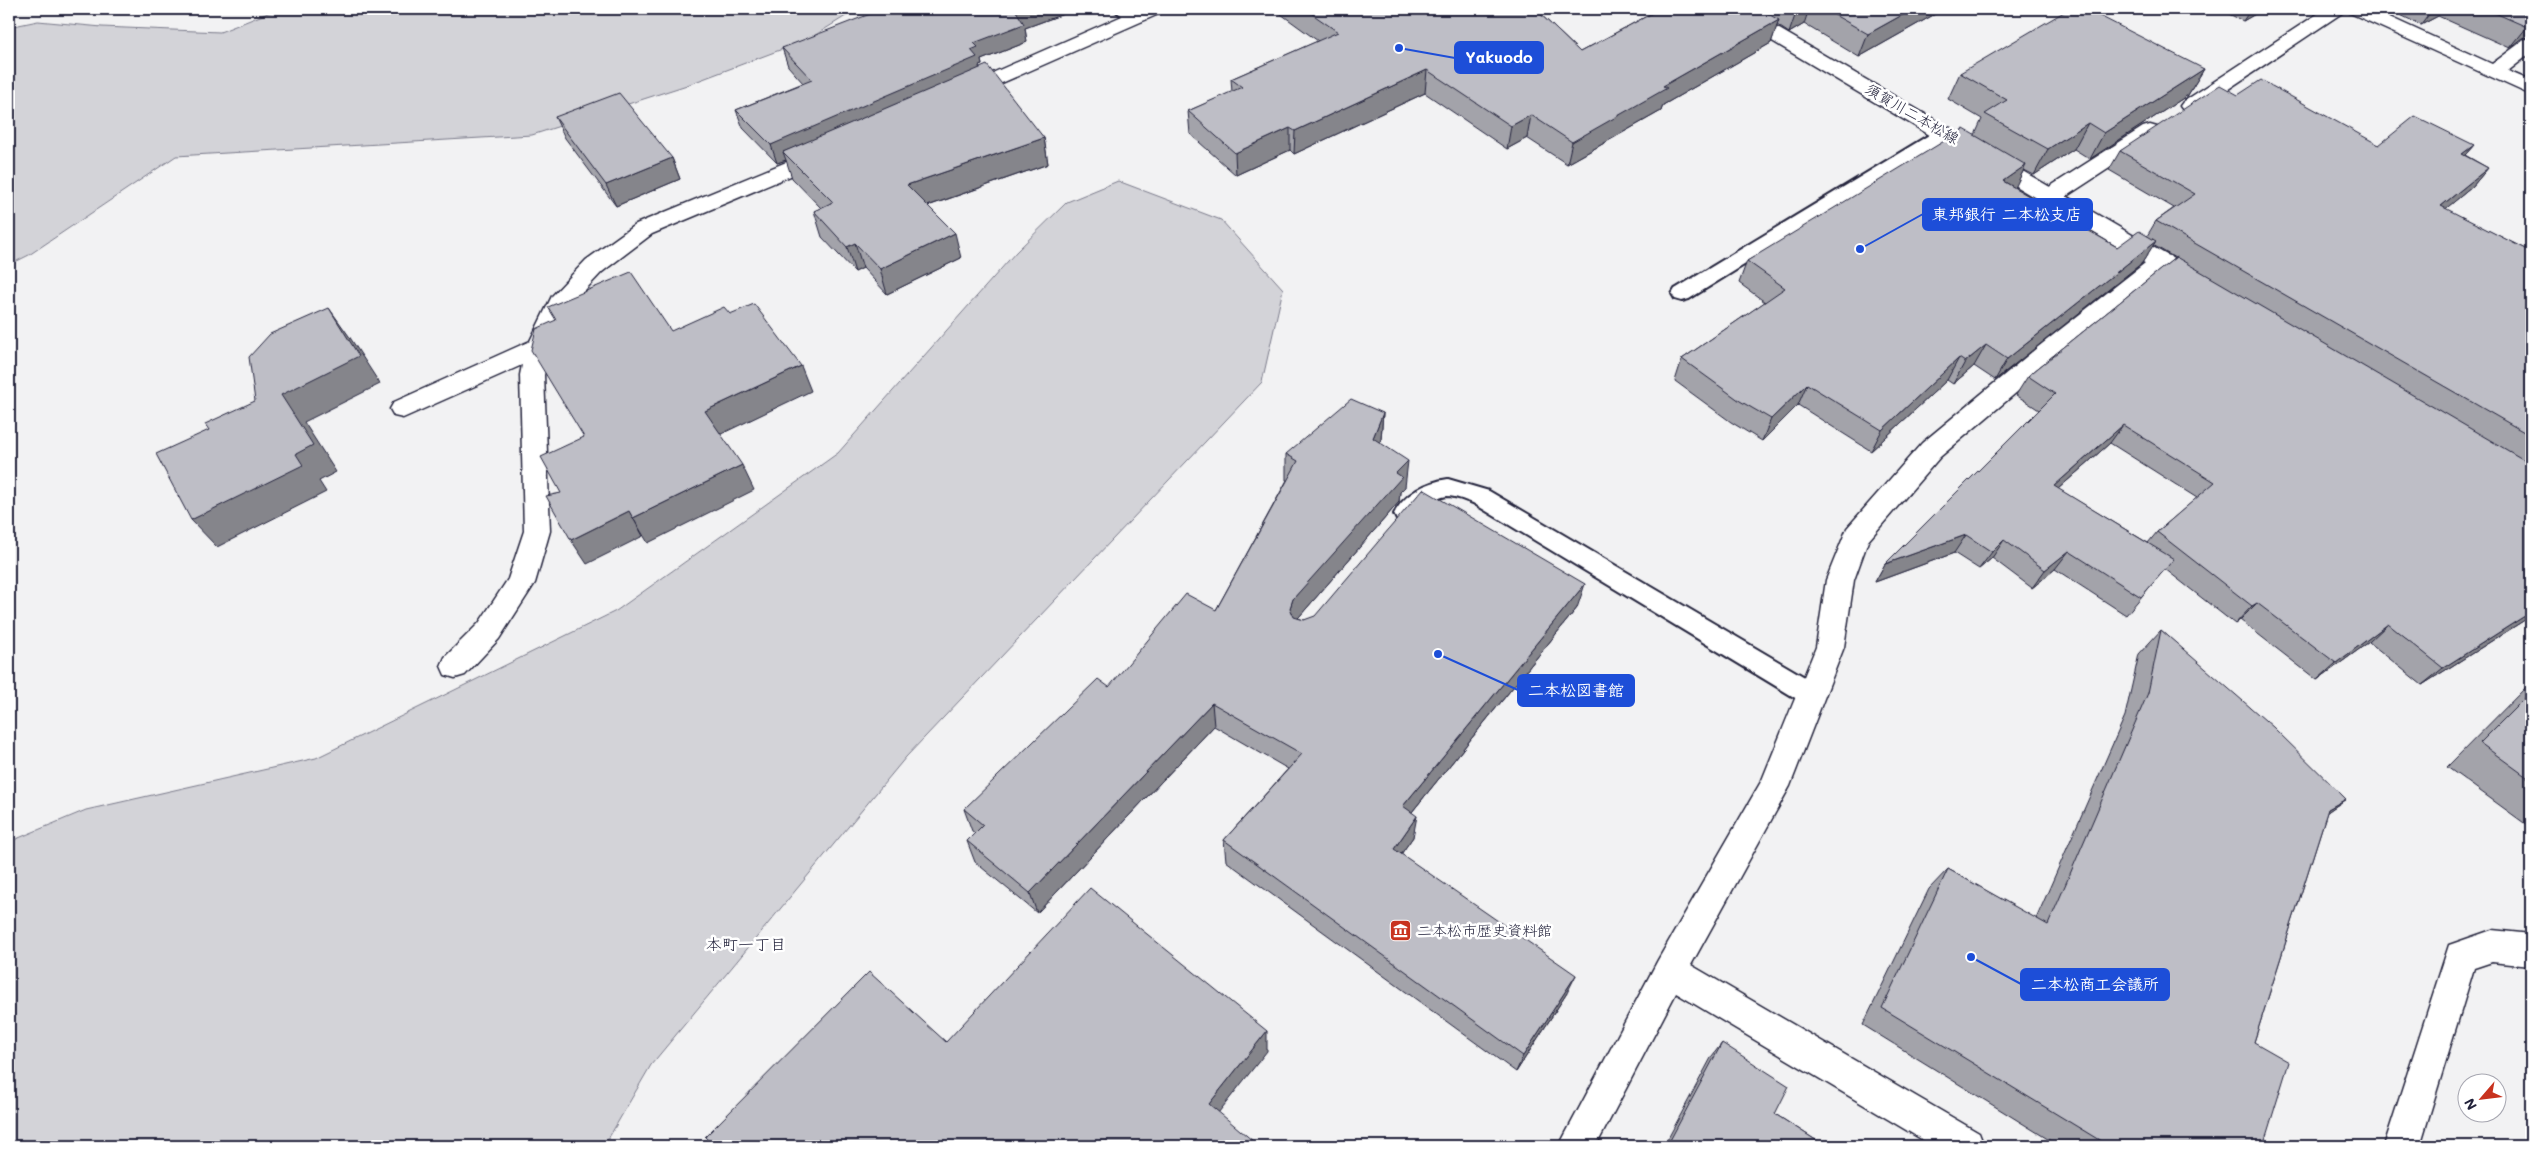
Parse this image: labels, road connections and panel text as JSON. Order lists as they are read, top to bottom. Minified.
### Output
{"streets":{"street":["須賀川二本松線"]},"districts":["本町一丁目"],"places":{"other":["Yakuodo","東邦銀行 二本松支店","二本松図書館","二本松商工会議所"],"museum":["二本松市歴史資料館"]},"north":"bottom left"}
